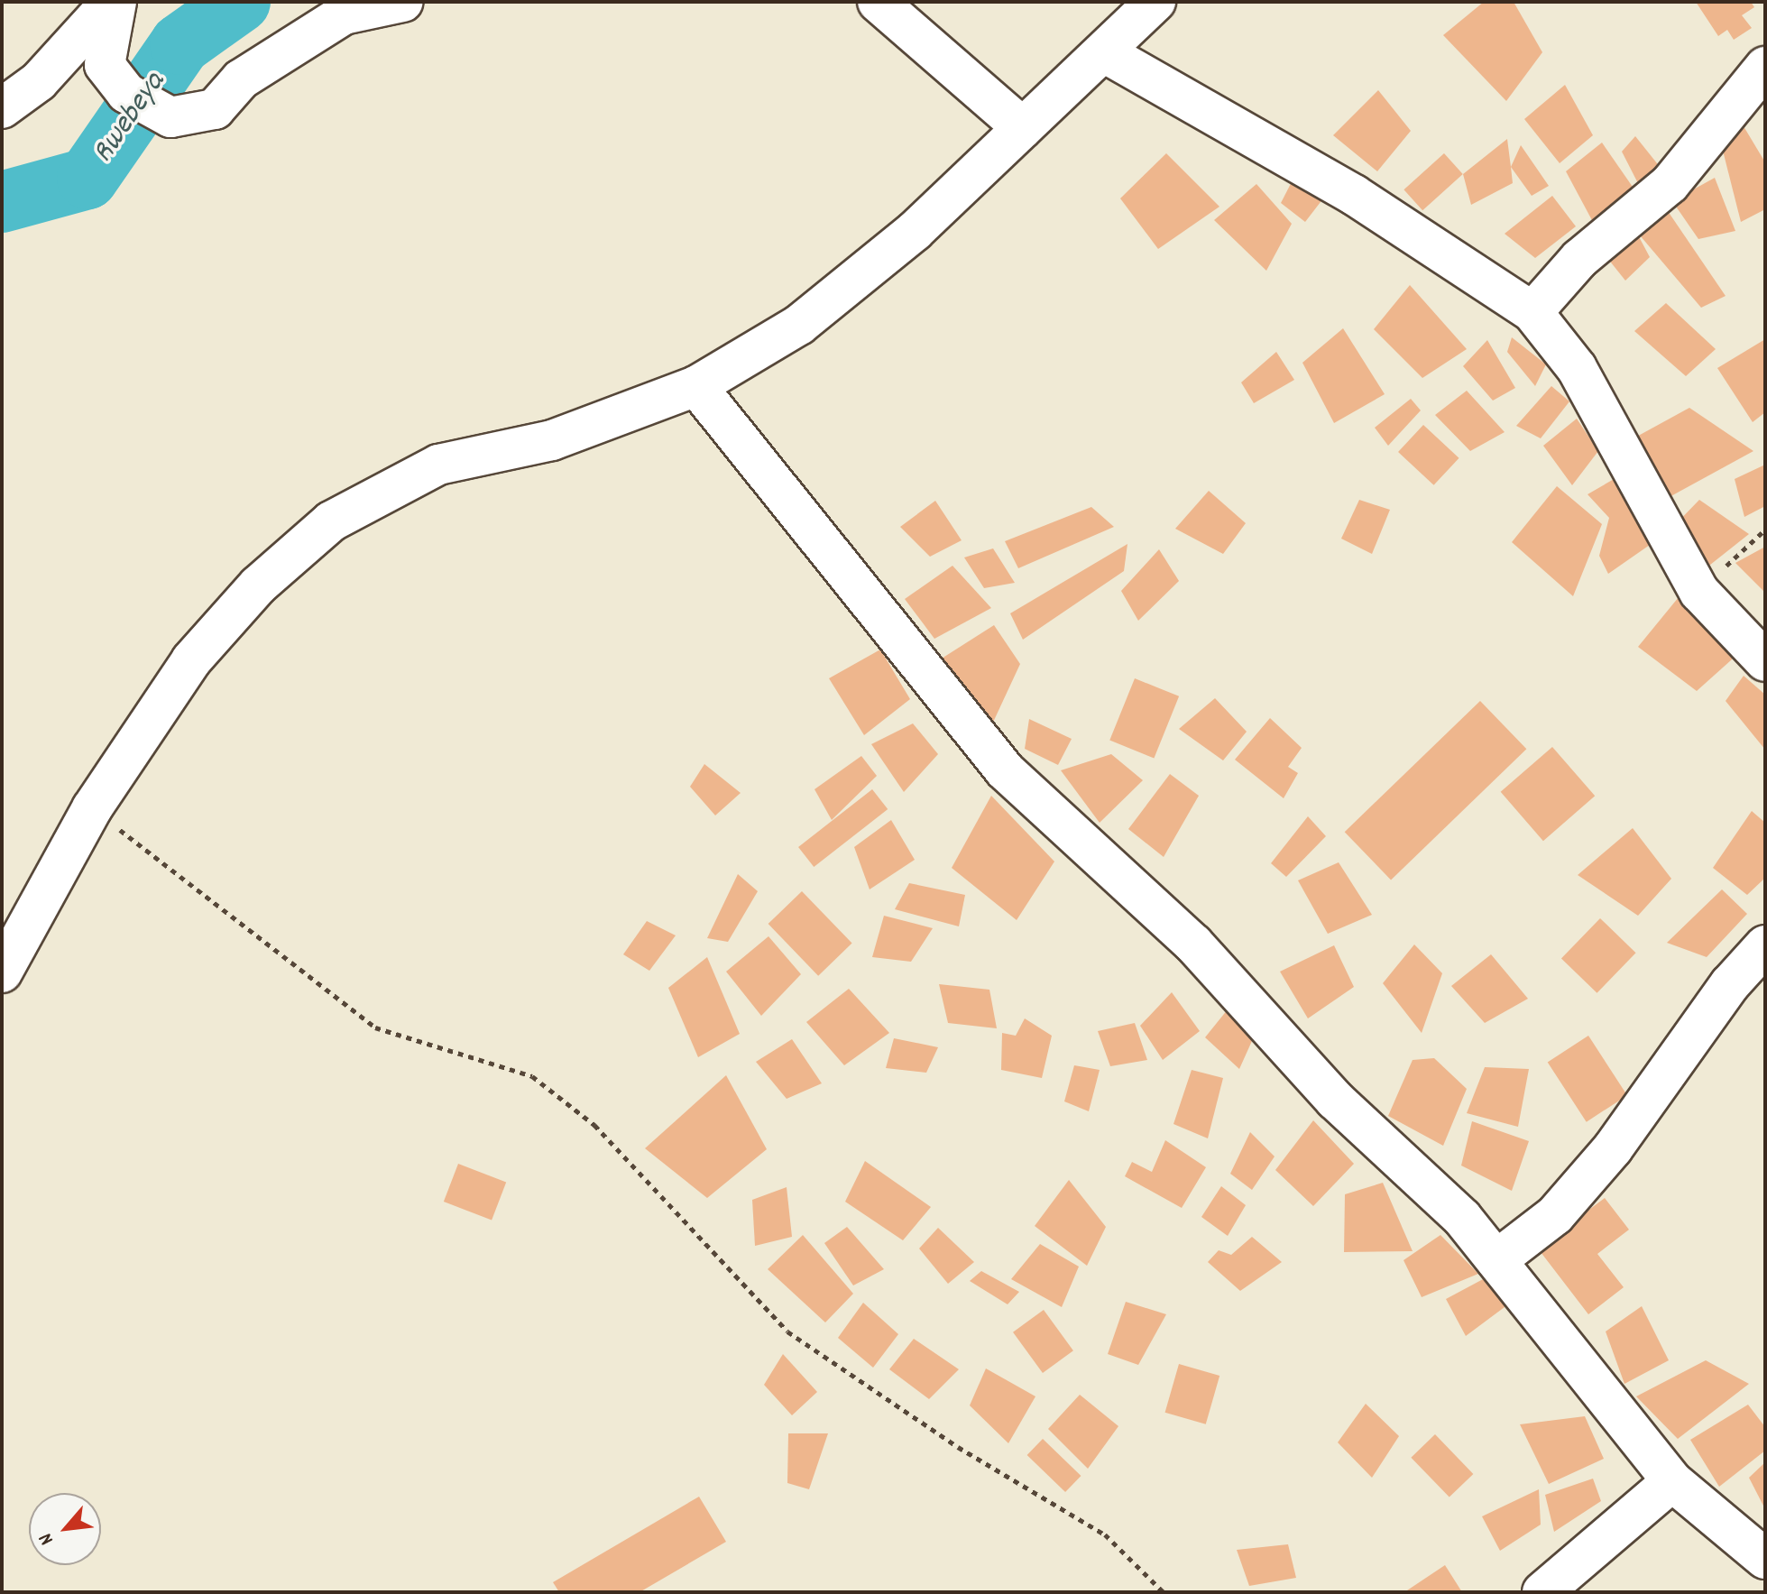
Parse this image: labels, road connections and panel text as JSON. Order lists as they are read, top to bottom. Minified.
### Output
{"water":["Rwebeya"],"north":"bottom left"}
